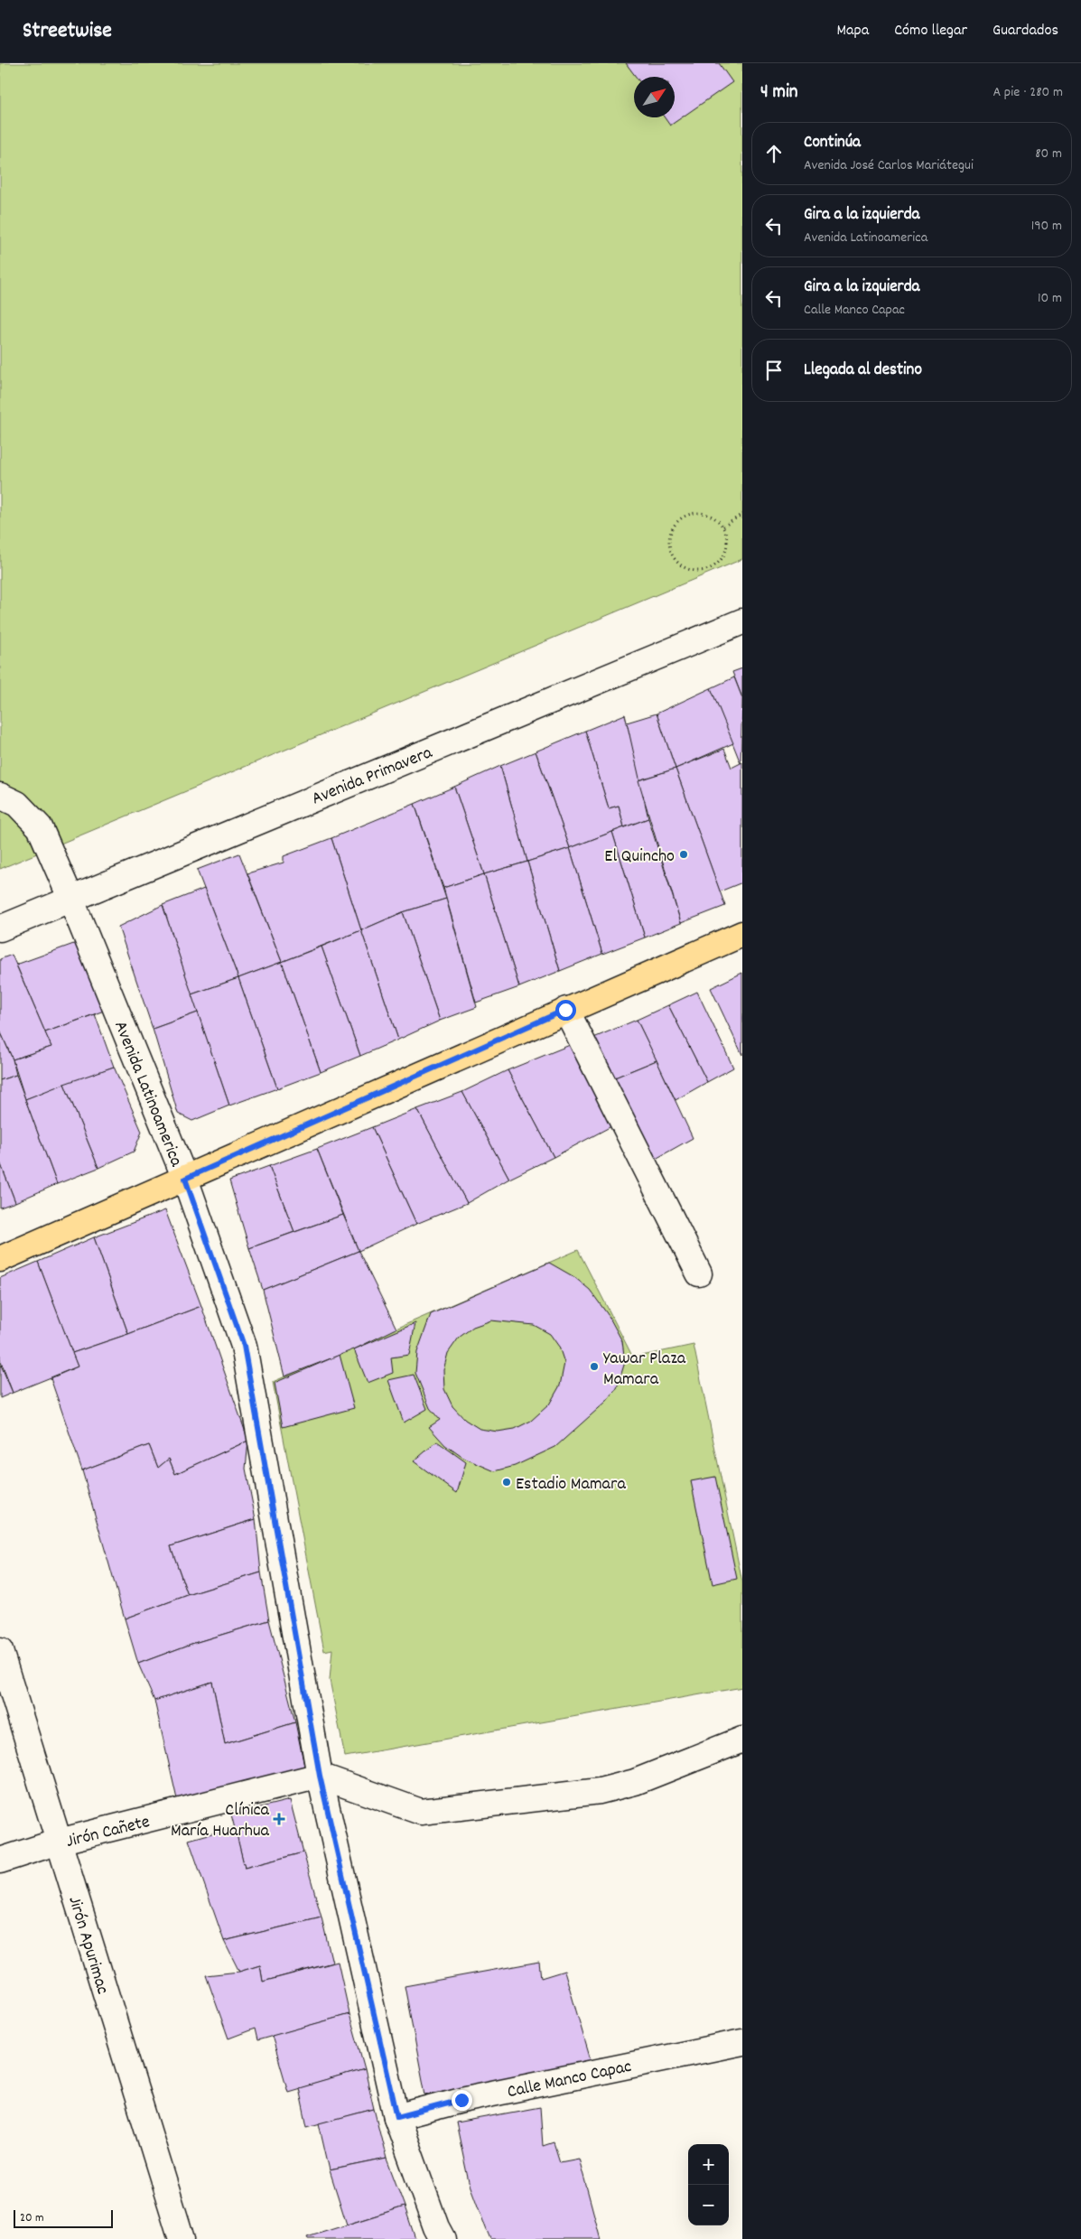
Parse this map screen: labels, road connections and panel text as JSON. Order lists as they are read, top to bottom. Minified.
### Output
{"streets":{"street":["Avenida Primavera","Avenida Latinoamerica","Jirón Cañete","Jirón Apurimac","Calle Manco Capac"]},"crossings":[["Avenida Primavera","Avenida Latinoamerica"],["Avenida Latinoamerica","Jirón Cañete"],["Avenida Latinoamerica","Calle Manco Capac"],["Jirón Cañete","Jirón Apurimac"]],"places":{"other":["El Quincho","Yawar Plaza Mamara","Estadio Mamara"],"health":["Clínica María Huarhua"]},"scale_bar":"20 m","north":"top right","page":{"header":"Streetwise","nav":["Mapa","Cómo llegar","Guardados"],"heading":["4 min","A pie · 280 m"],"list":[["Continúa","Avenida José Carlos Mariátegui","80 m"],["Gira a la izquierda","Avenida Latinoamerica","190 m"],["Gira a la izquierda","Calle Manco Capac","10 m"],"Llegada al destino"],"map_buttons":["+","−"],"scale":"20 m"}}
